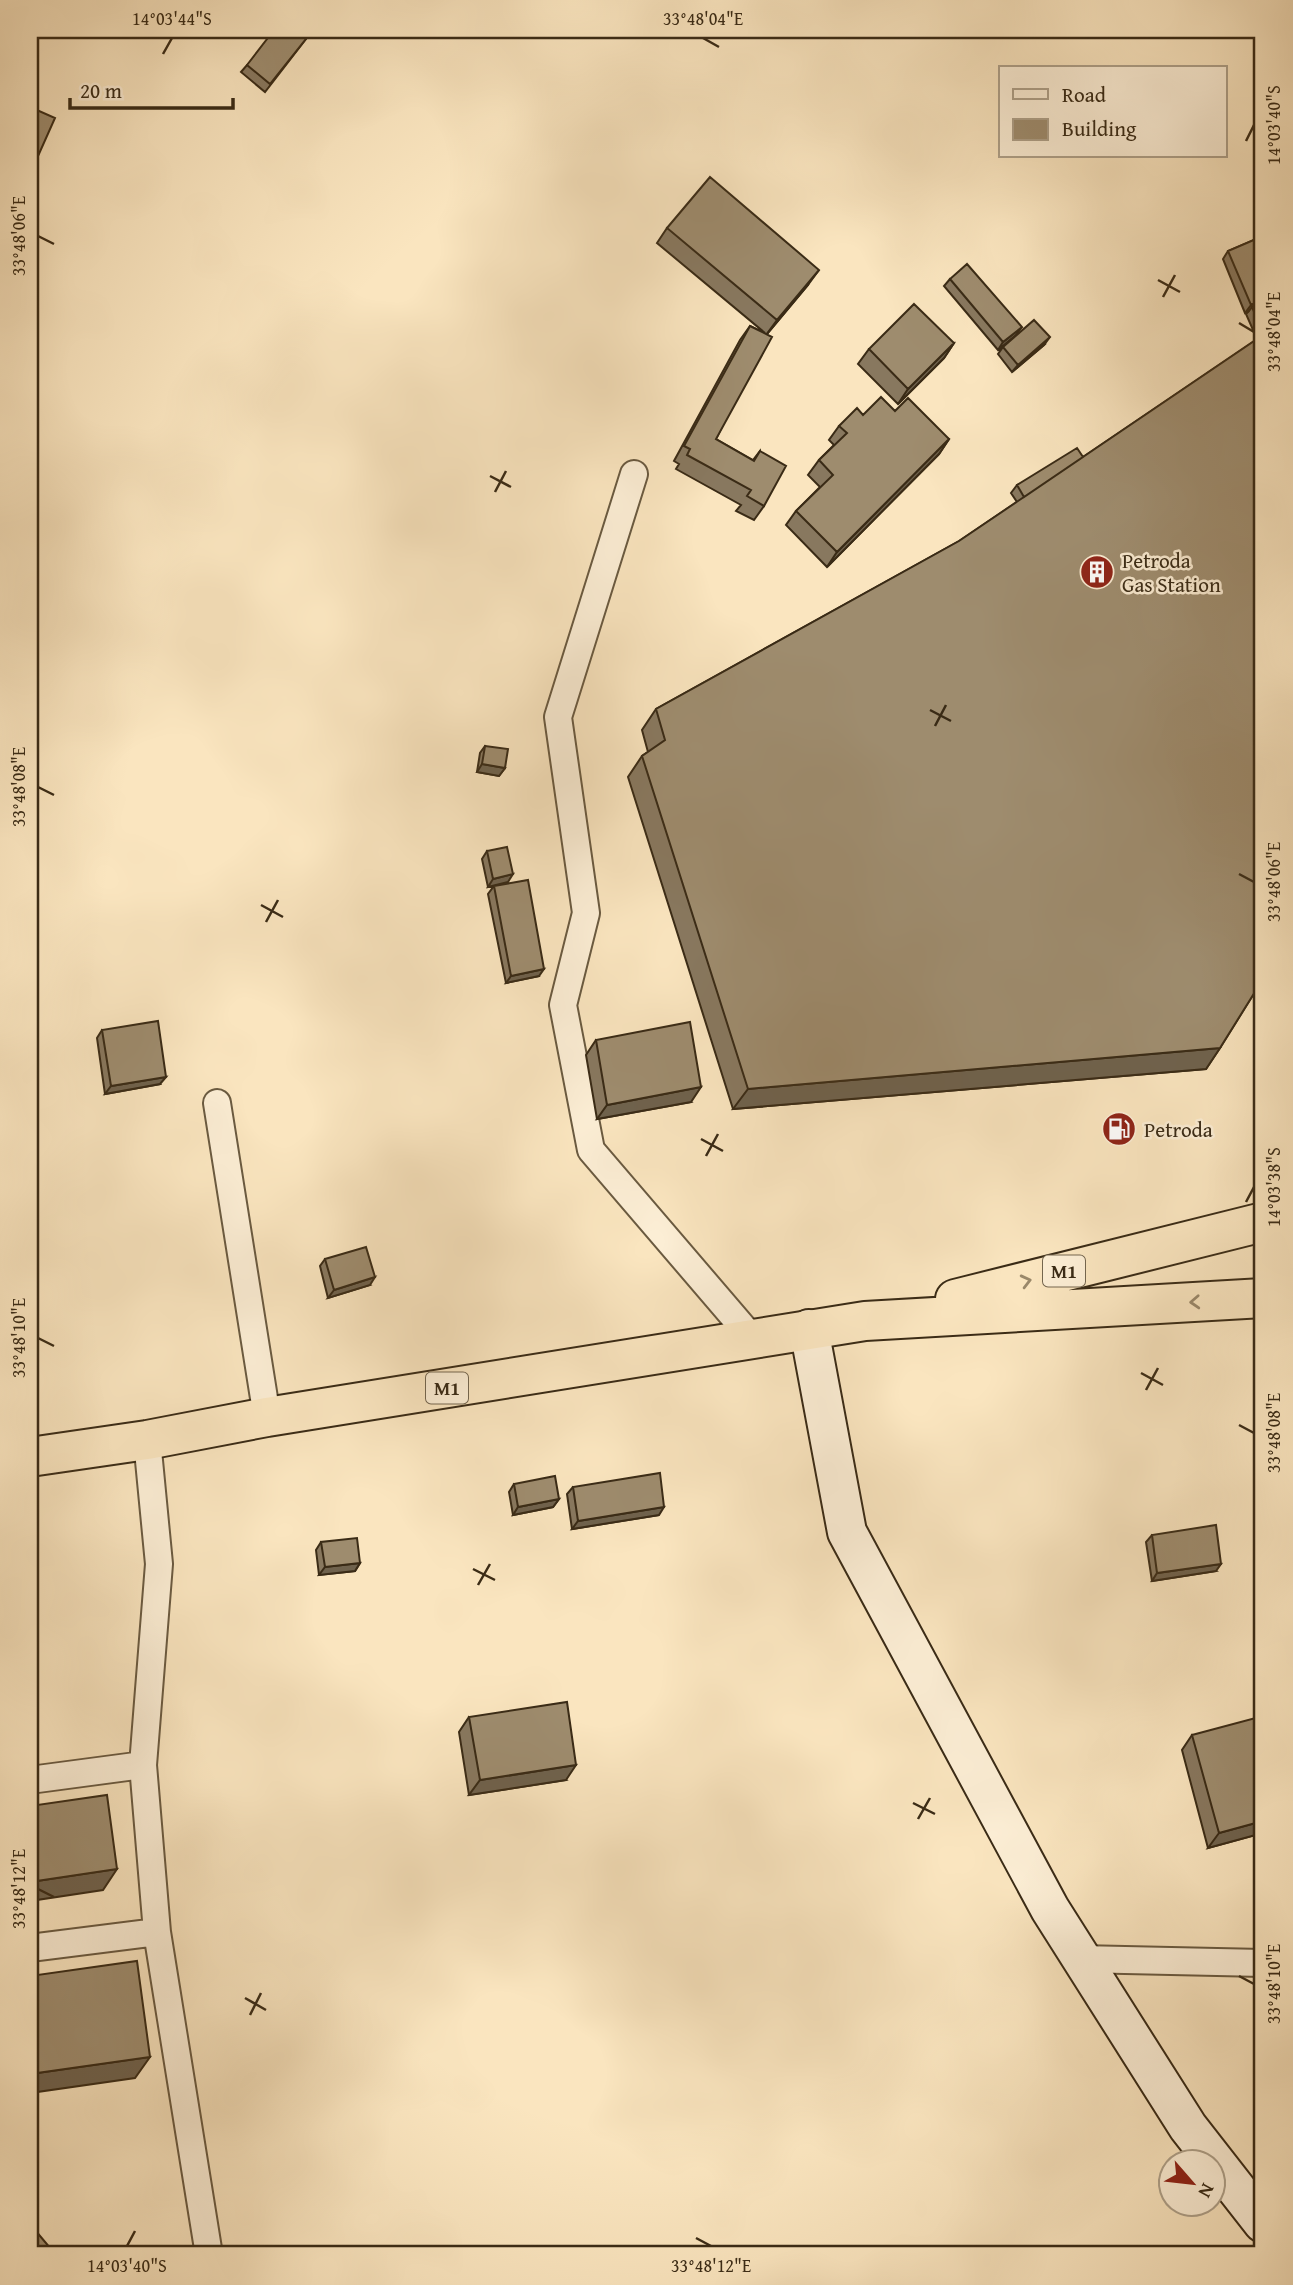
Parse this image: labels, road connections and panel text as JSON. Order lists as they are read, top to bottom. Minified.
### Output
{"streets":{"highway":["M1"]},"places":{"building":["Petroda Gas Station"],"fuel station":["Petroda"]},"legend":["Road","Building"],"scale_bar":"20 m","north":"bottom right","coordinates":["14°03'44\"S","33°48'04\"E","14°03'40\"S","33°48'06\"E","33°48'08\"E","14°03'38\"S","33°48'10\"E","33°48'12\"E"]}
